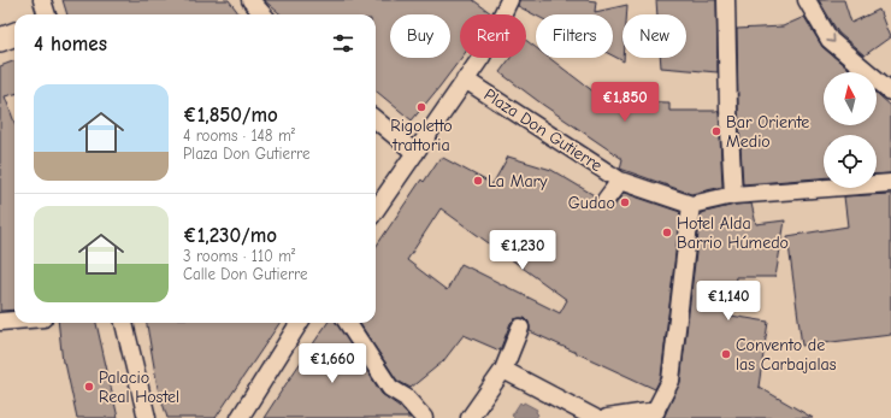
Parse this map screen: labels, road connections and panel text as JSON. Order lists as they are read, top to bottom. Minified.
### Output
{"streets":{"street":["Plaza Don Gutierre"]},"places":["Rigoletto trattoria","Bar Oriente Medio","La Mary","Gudao","Hotel Alda Barrio Húmedo","Convento de las Carbajalas","Palacio Real Hostel"],"north":"top","page":{"chip":["Buy","Rent","Filters","New"],"heading":"4 homes","list":[{"name":"€1,850/mo","note":"4 rooms · 148 m² · Plaza Don Gutierre"},{"name":"€1,230/mo","note":"3 rooms · 110 m² · Calle Don Gutierre"}],"price":["€1,850","€1,230","€1,140","€1,660"]}}
